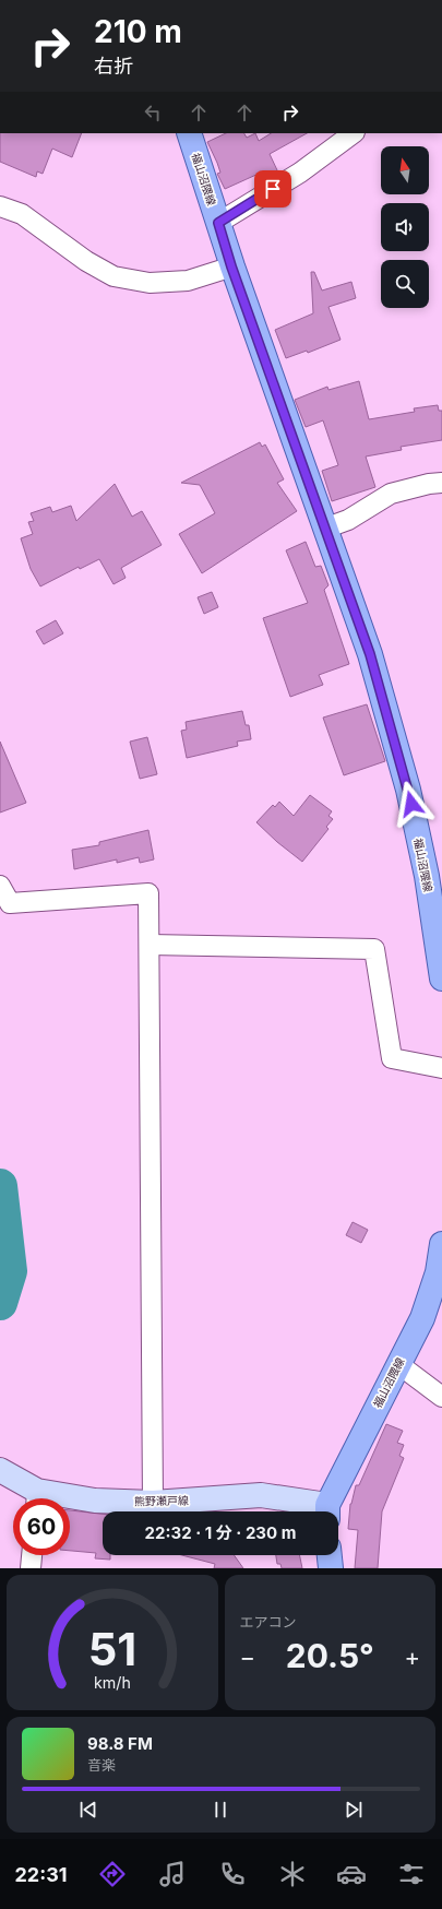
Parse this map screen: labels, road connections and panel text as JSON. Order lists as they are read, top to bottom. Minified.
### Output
{"streets":{"main road":["福山沼隈線","熊野瀬戸線"]},"crossings":[["福山沼隈線","熊野瀬戸線"]],"north":"top","page":{"turn":["210 m","右折"],"limit":"60","trip":"22:32 · 1 分 · 230 m","tile":"エアコン","heat":["−","20.5°","+"],"song":["98.8 FM","音楽"],"tabs":"22:31","gauge":["51","km/h"]}}
